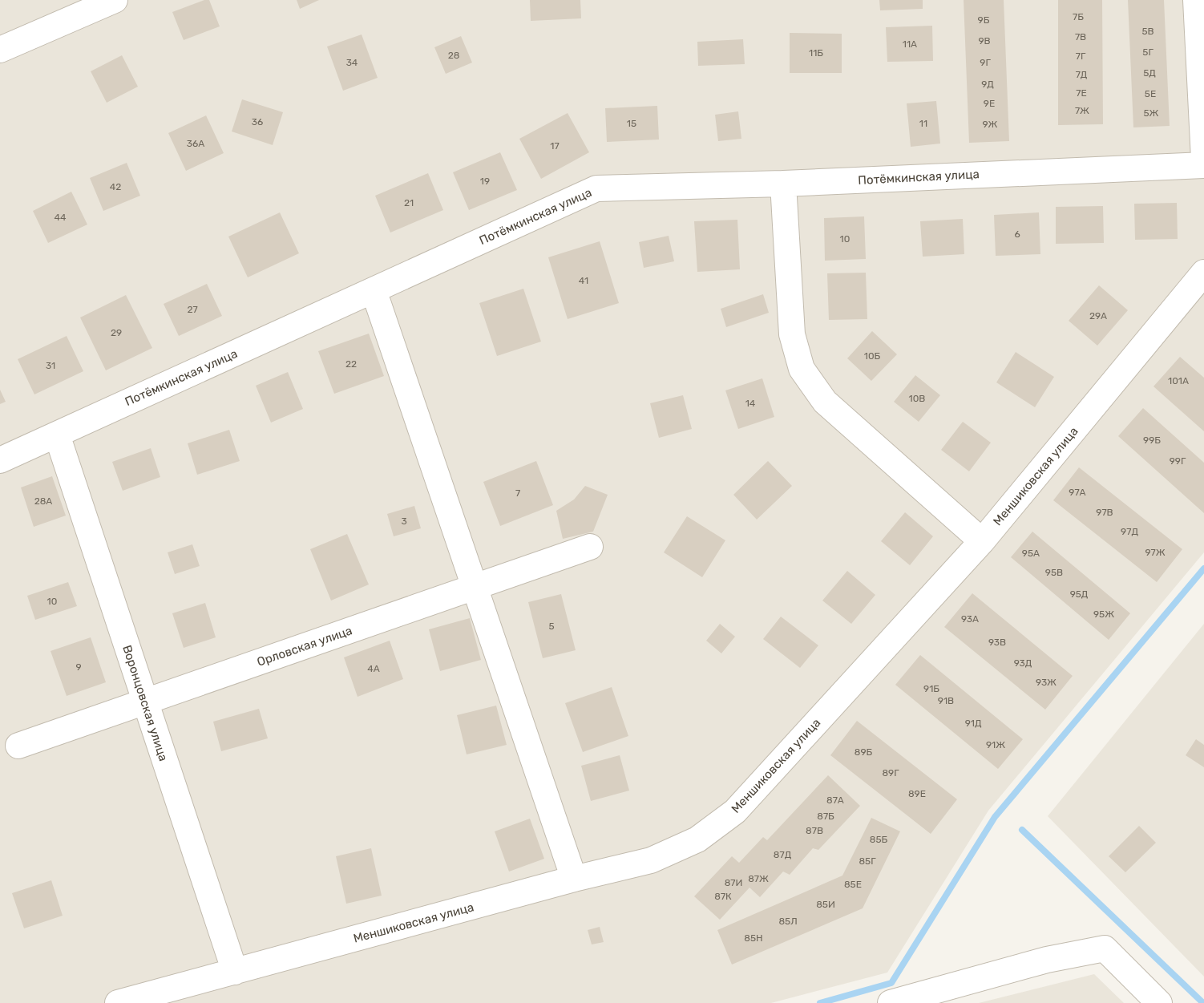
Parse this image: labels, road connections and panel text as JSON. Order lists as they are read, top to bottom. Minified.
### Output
{"streets":{"street":["Потёмкинская улица","Меншиковская улица","Орловская улица","Воронцовская улица"]},"crossings":[["Потёмкинская улица","Воронцовская улица"],["Меншиковская улица","Воронцовская улица"],["Орловская улица","Воронцовская улица"]],"house_numbers":["7Б","9Б","5В","7В","9В","11А","5Г","11Б","28","7Г","34","9Г","5Д","7Д","9Д","7Е","5Е","9Е","7Ж","5Ж","36","15","11","9Ж","36А","17","19","42","21","44","6","10","41","27","29А","29","10Б","22","31","101А","10В","14","99Б","99Г","97А","7","28А","97В","3","97Д","97Ж","95А","95В","95Д","10","95Ж","93А","5","93В","93Д","9","4А","93Ж","91Б","91В","91Д","91Ж","89Б","89Г","89Е","87А","87Б","87В","85Б","87Д","85Г","87Ж","87И","85Е","87К","85И","85Л","85Н"]}
